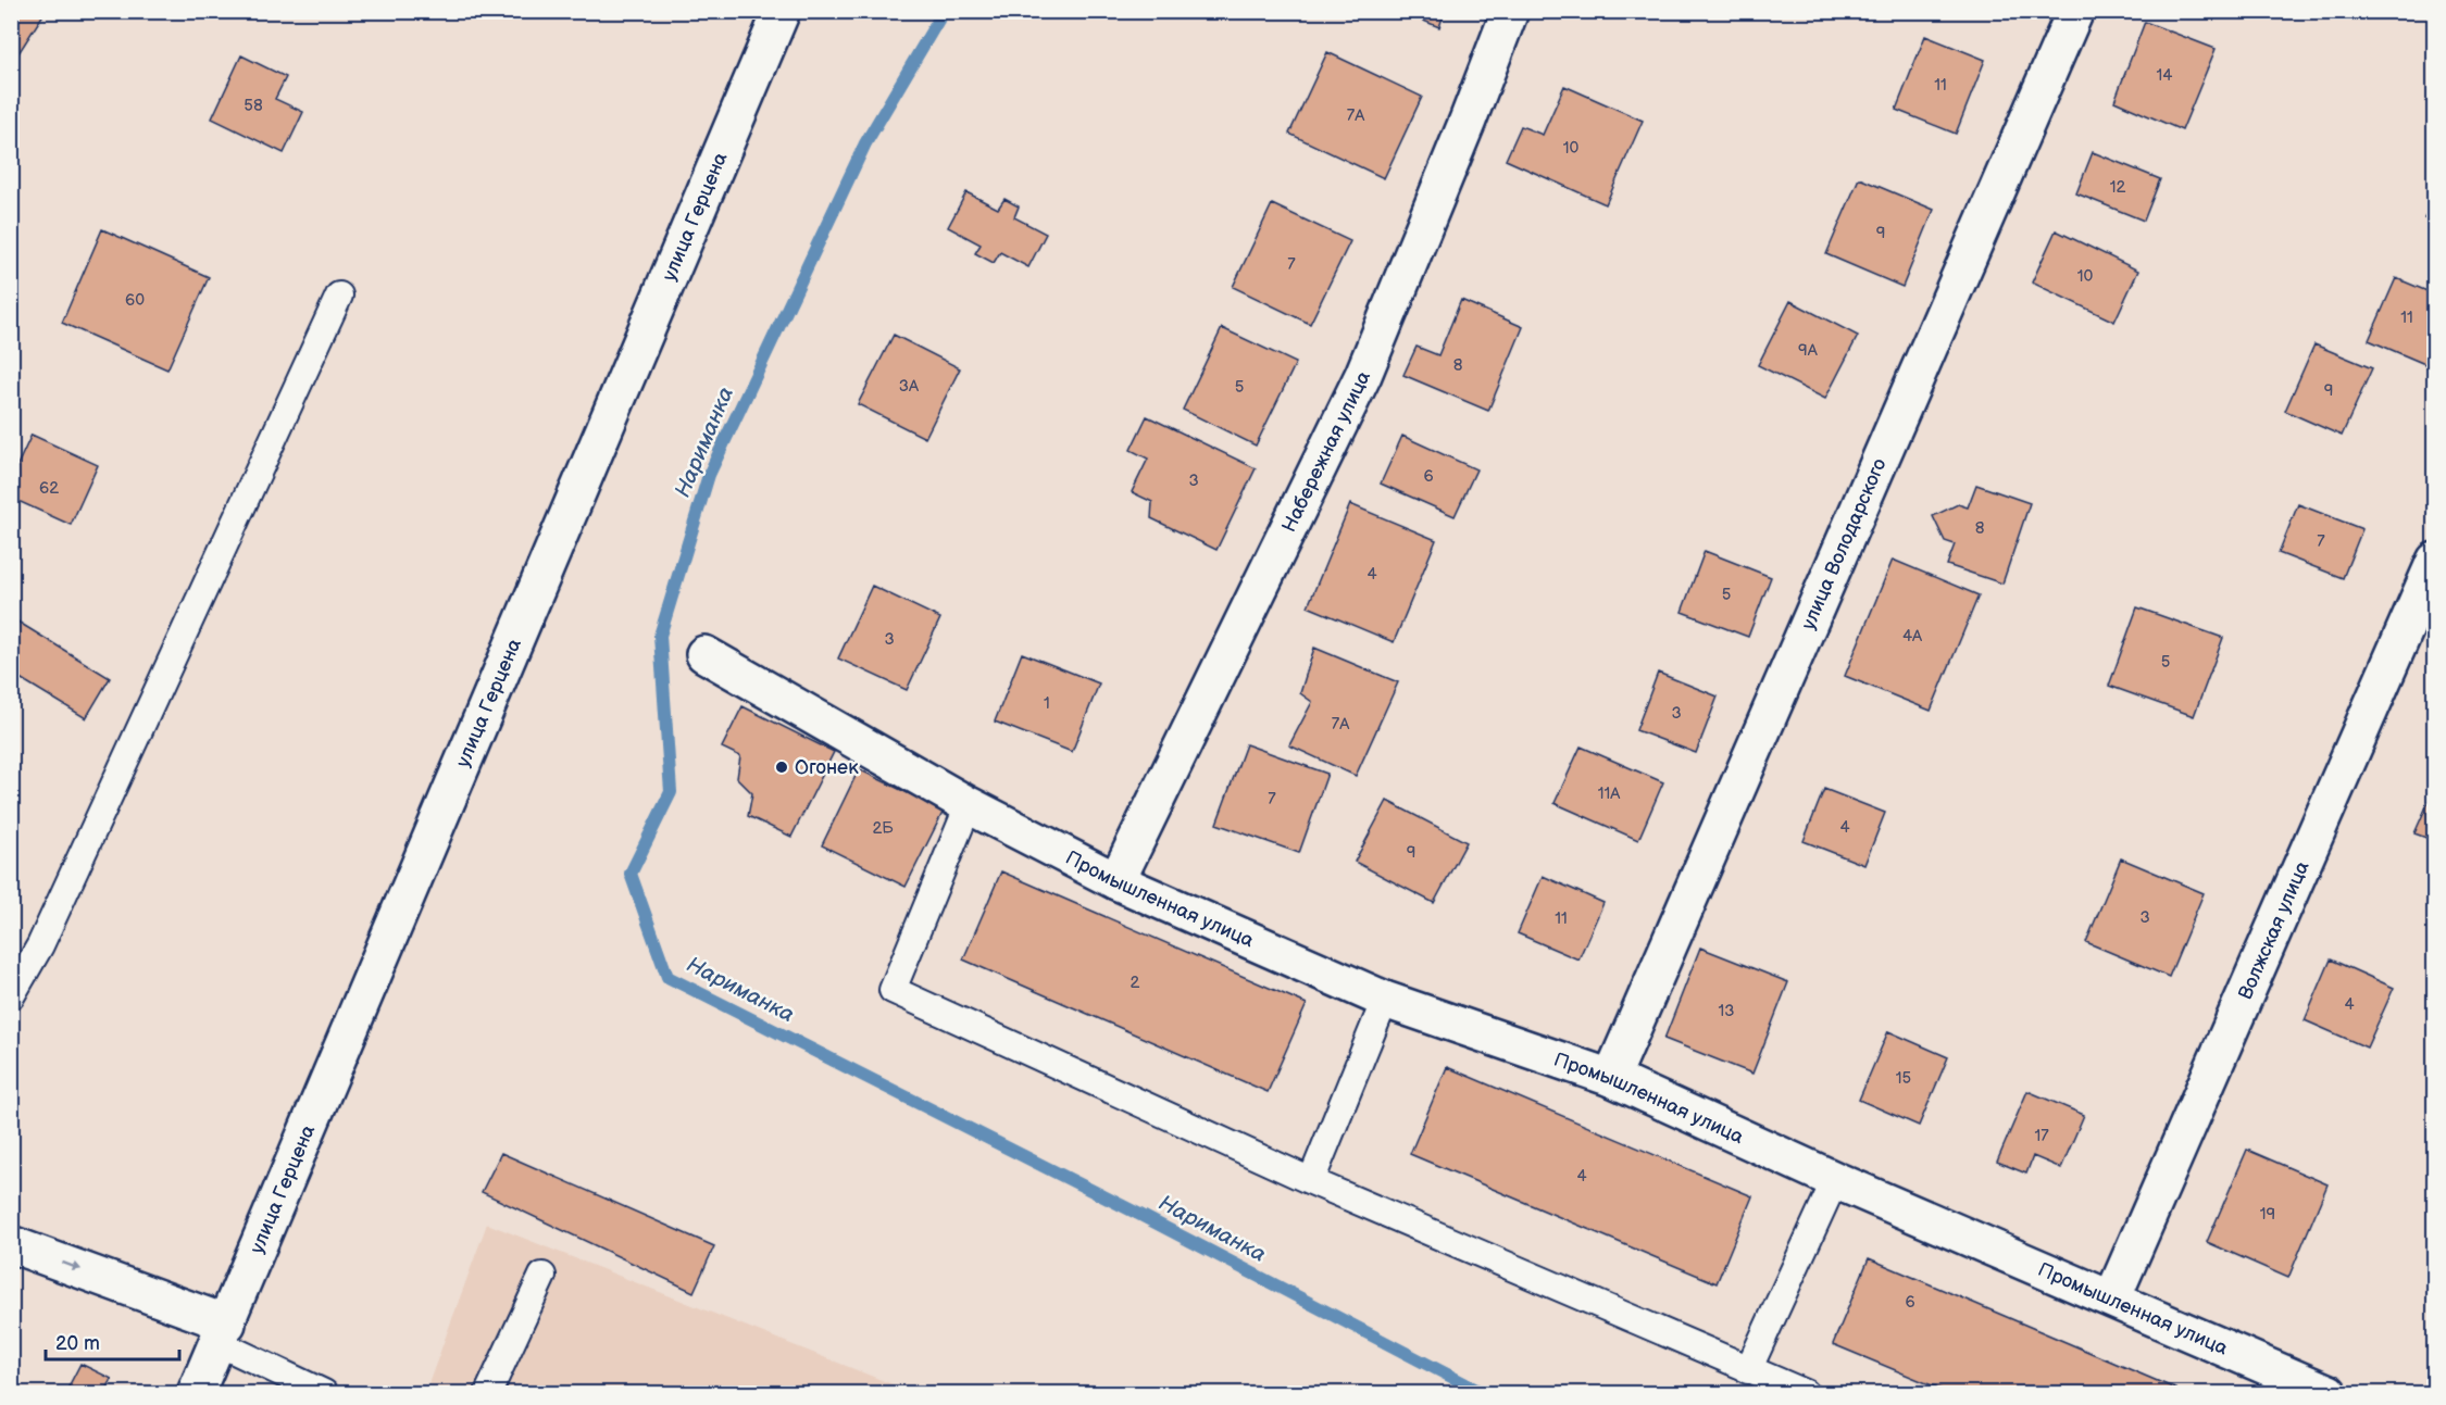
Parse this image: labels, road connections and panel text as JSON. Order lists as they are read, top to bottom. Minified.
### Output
{"streets":{"street":["улица Герцена","Набережная улица","улица Володарского","Промышленная улица","Волжская улица"]},"crossings":[["Набережная улица","Промышленная улица"],["улица Володарского","Промышленная улица"],["Промышленная улица","Волжская улица"]],"water":["Нариманка"],"places":["Огонек"],"house_numbers":["14","11","58","7А","10","12","9","7","10","60","11","9А","8","3А","5","9","6","3","62","8","7","4","5","4А","3","5","1","3","7А","11А","7","4","2Б","9","3","11","2","4","13","15","17","4","19","6"],"scale_bar":"20 m"}
